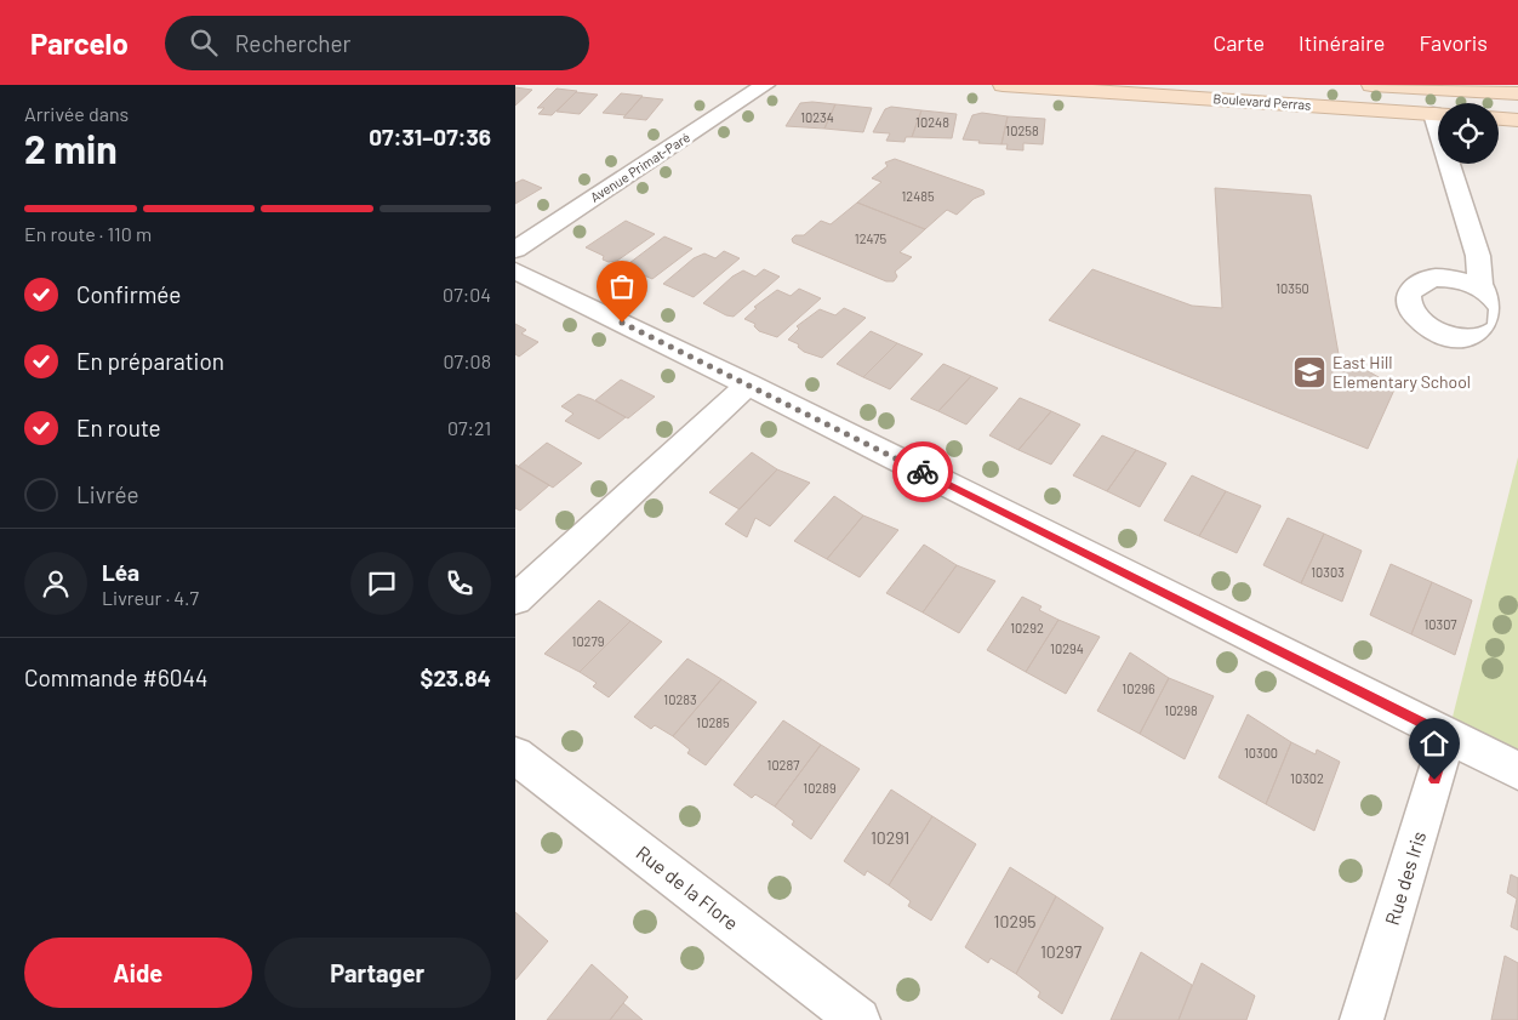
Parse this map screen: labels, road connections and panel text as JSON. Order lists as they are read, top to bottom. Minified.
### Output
{"streets":{"main road":["Boulevard Perras"],"street":["Avenue Primat-Paré","Rue des Iris","Rue de la Flore"]},"places":{"school or university":["East Hill Elementary School"]},"house_numbers":["10234","10248","10258","12485","12475","10350","10303","10307","10292","10279","10294","10296","10283","10298","10285","10300","10287","10302","10289","10291","10295","10297"],"page":{"header":"Parcelo","search":"Rechercher","nav":["Carte","Itinéraire","Favoris"],"heading":["2 min","Arrivée dans","07:31–07:36"],"panel":["Léa","Livreur · 4.7","Commande #6044","$23.84"],"bar":"En route · 110 m","list":[["Confirmée","07:04"],["En préparation","07:08"],["En route","07:21"],"Livrée"],"buttons":["Aide","Partager"]}}
